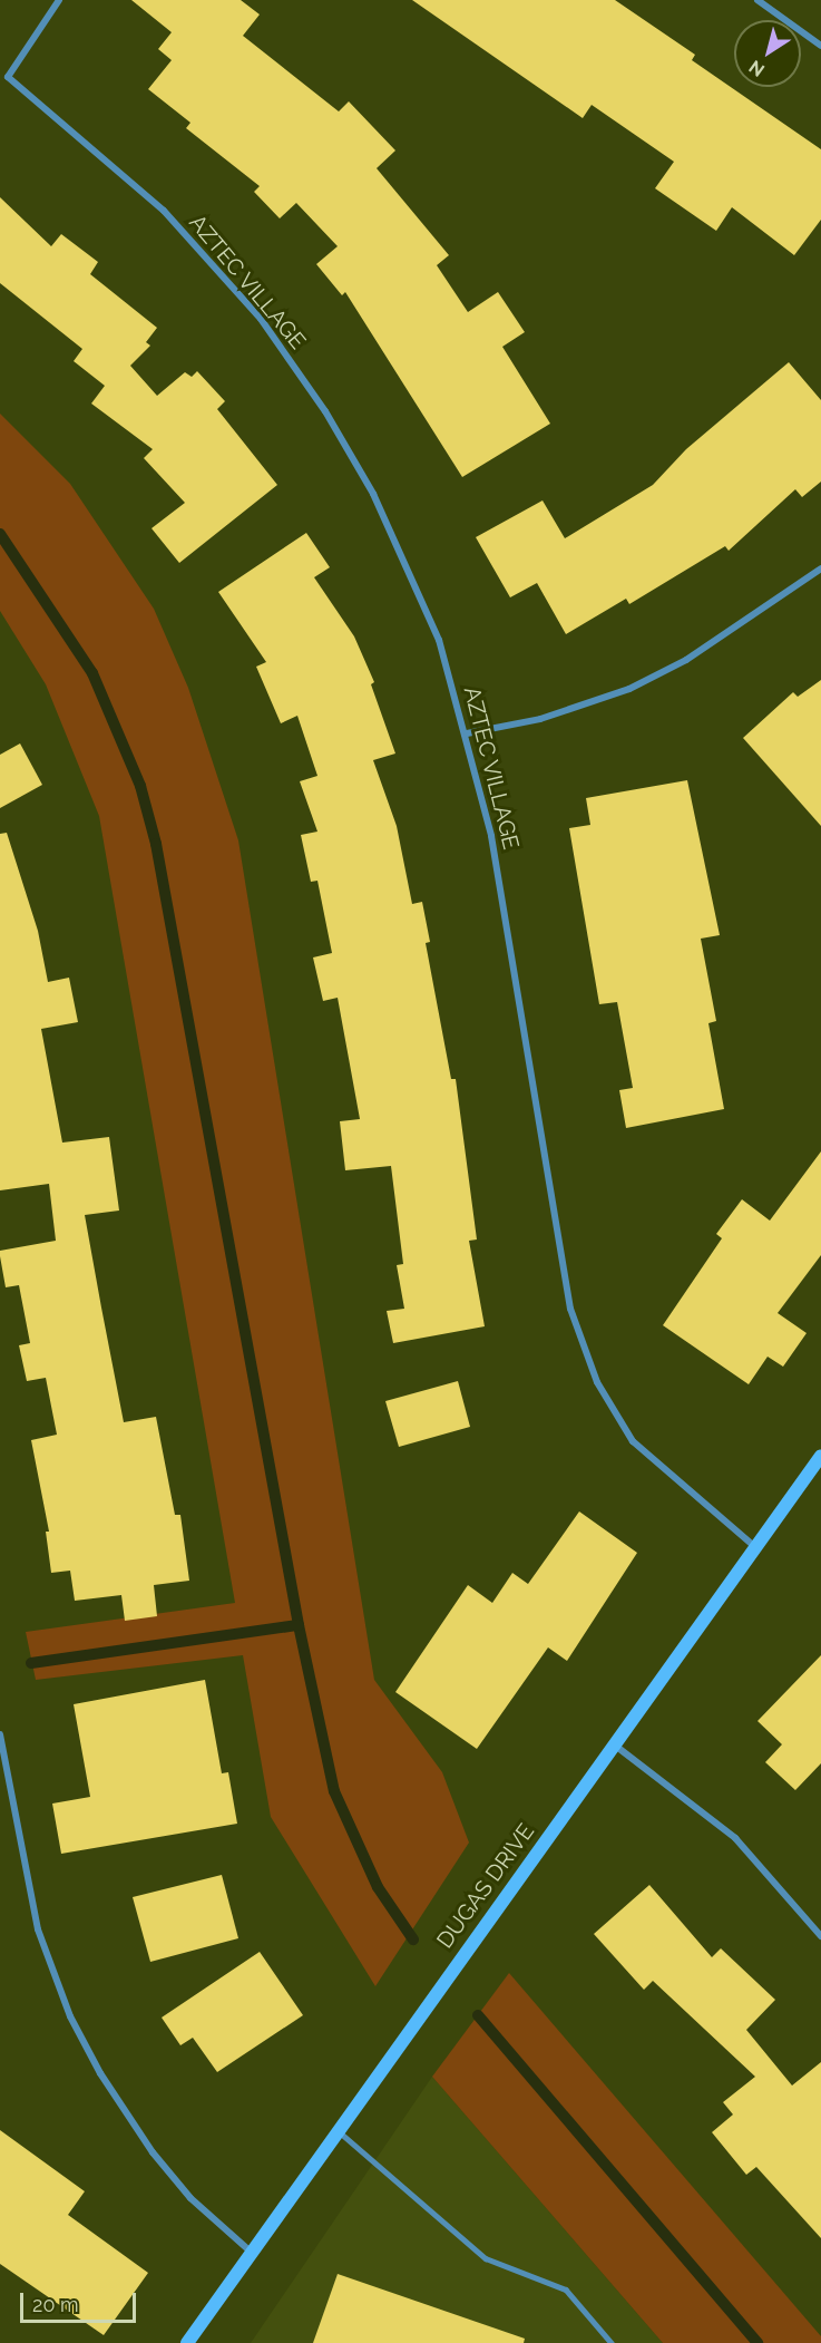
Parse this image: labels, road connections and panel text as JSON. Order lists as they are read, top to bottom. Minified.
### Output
{"streets":{"street":["AZTEC VILLAGE","DUGAS DRIVE"]},"crossings":[["AZTEC VILLAGE","DUGAS DRIVE"]],"scale_bar":"20 m","north":"bottom left"}
